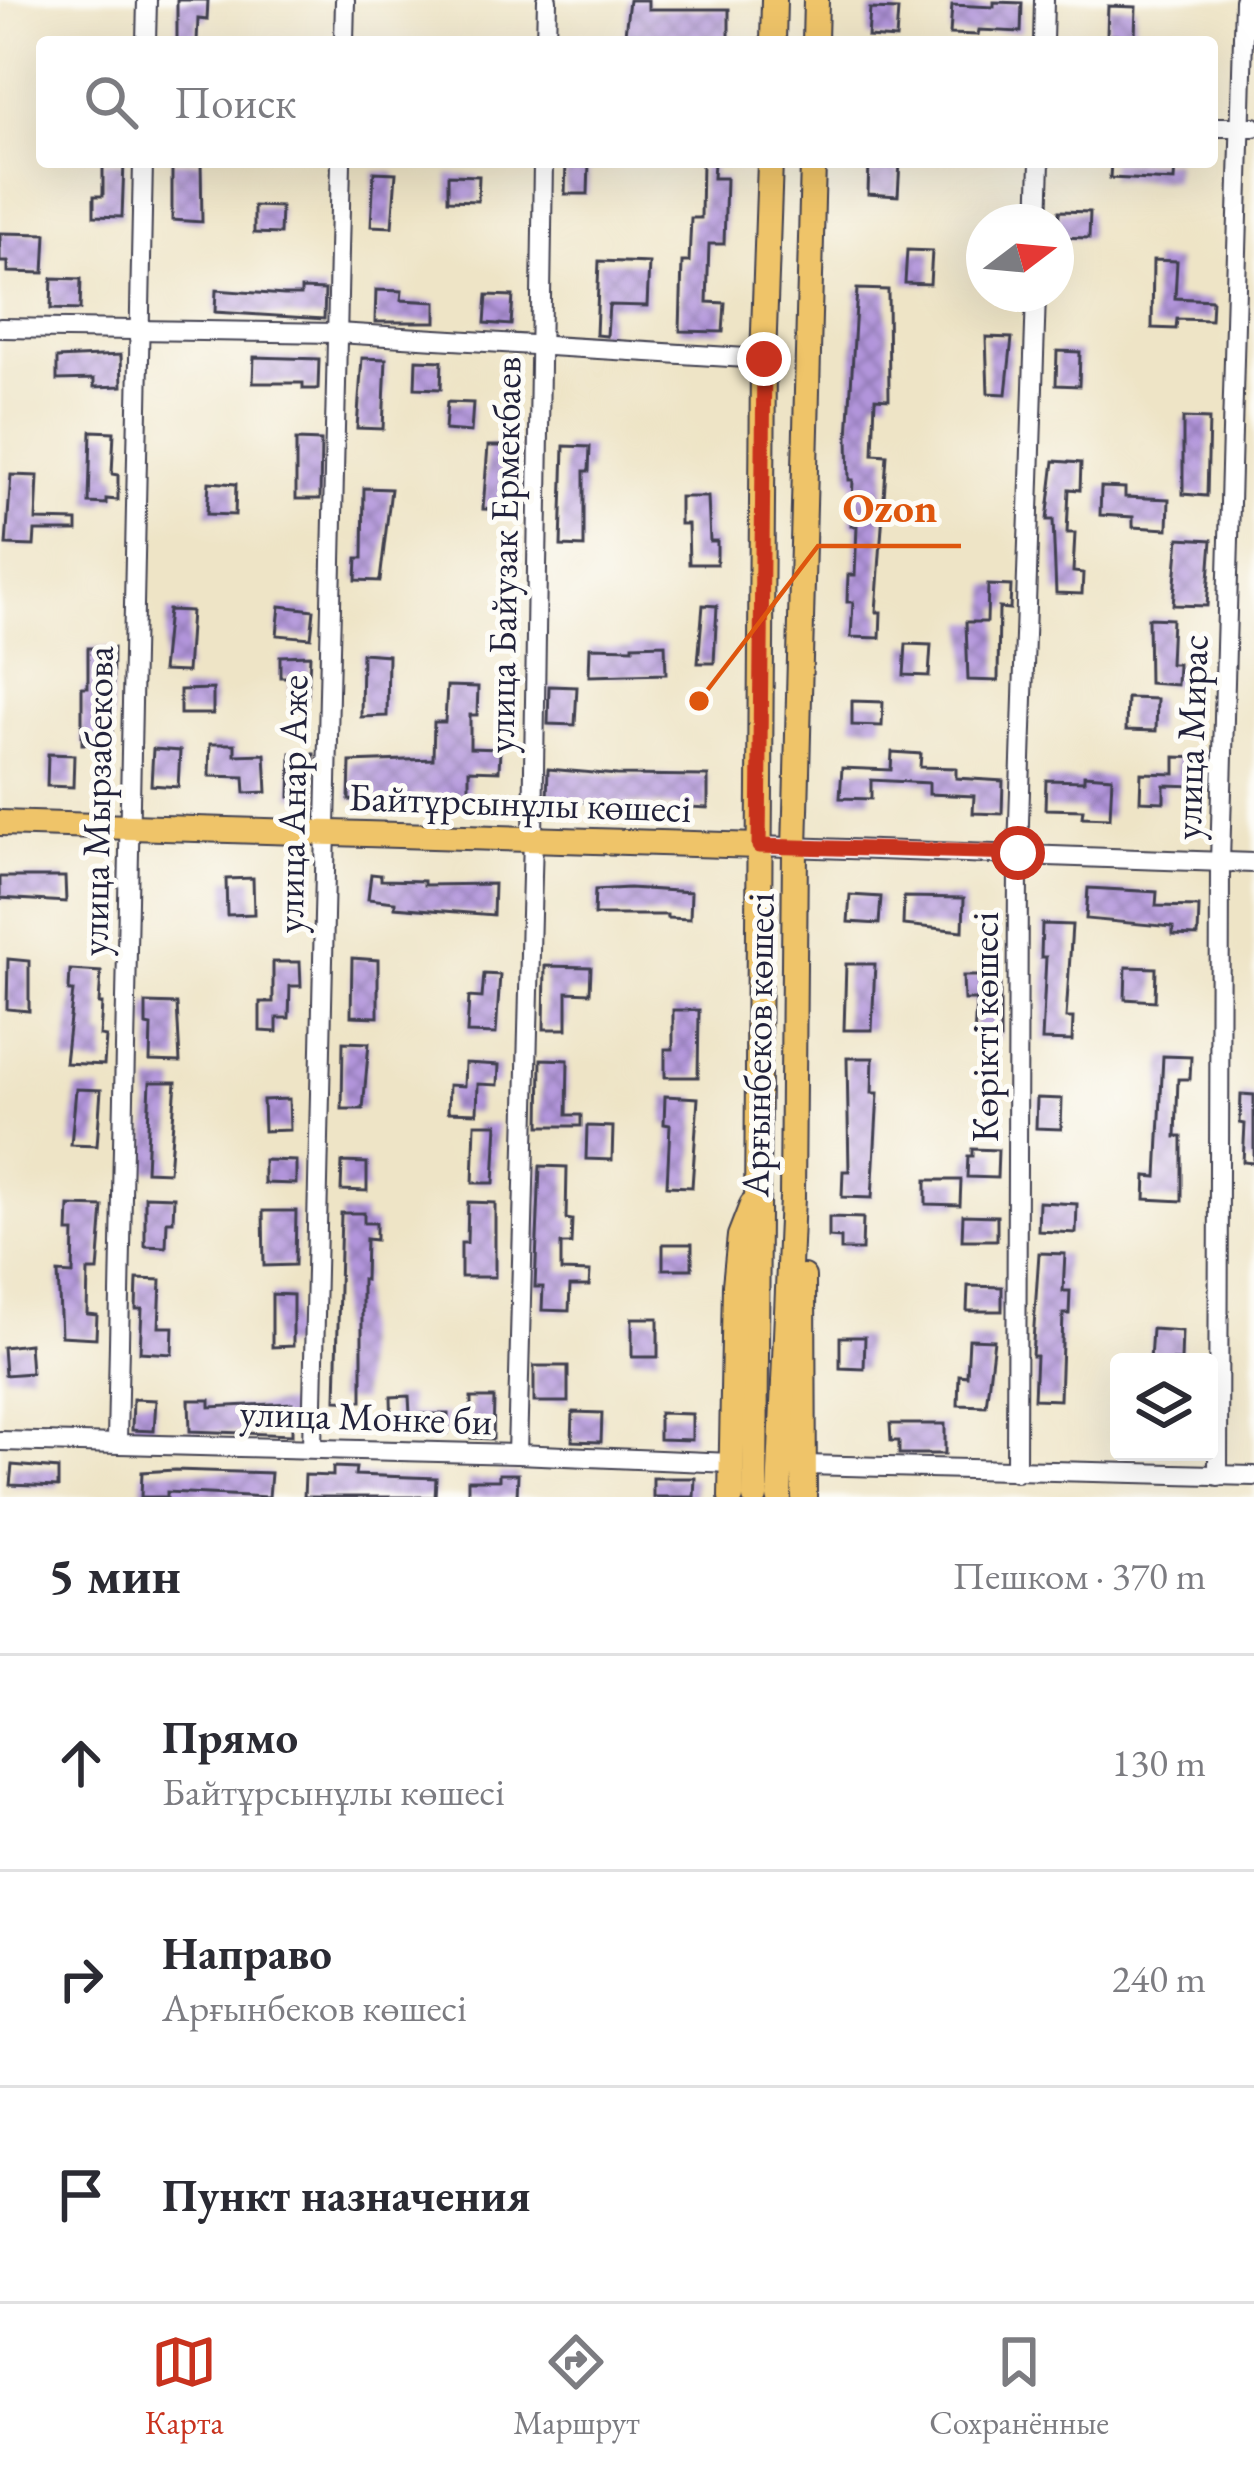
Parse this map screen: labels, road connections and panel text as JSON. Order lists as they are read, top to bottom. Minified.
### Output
{"streets":{"main road":["Байтұрсынұлы көшесі","Арғынбеков көшесі"],"street":["улица Байузак Ермекбаев","улица Мирас","улица Мырзабекова","улица Анар Аже","Көрікті көшесі","улица Монке би"]},"crossings":[["улица Байузак Ермекбаев","Байтұрсынұлы көшесі"],["улица Байузак Ермекбаев","улица Монке би"],["улица Мирас","Байтұрсынұлы көшесі"],["улица Мырзабекова","Байтұрсынұлы көшесі"],["улица Мырзабекова","улица Монке би"],["Байтұрсынұлы көшесі","улица Анар Аже"],["Байтұрсынұлы көшесі","Көрікті көшесі"],["Байтұрсынұлы көшесі","Арғынбеков көшесі"],["улица Анар Аже","улица Монке би"]],"places":["Ozon"],"north":"right","page":{"search":"Поиск","heading":["5 мин","Пешком · 370 m"],"list":[["Прямо","Байтұрсынұлы көшесі","130 m"],["Направо","Арғынбеков көшесі","240 m"],"Пункт назначения"],"nav":["Карта","Маршрут","Сохранённые"]}}
